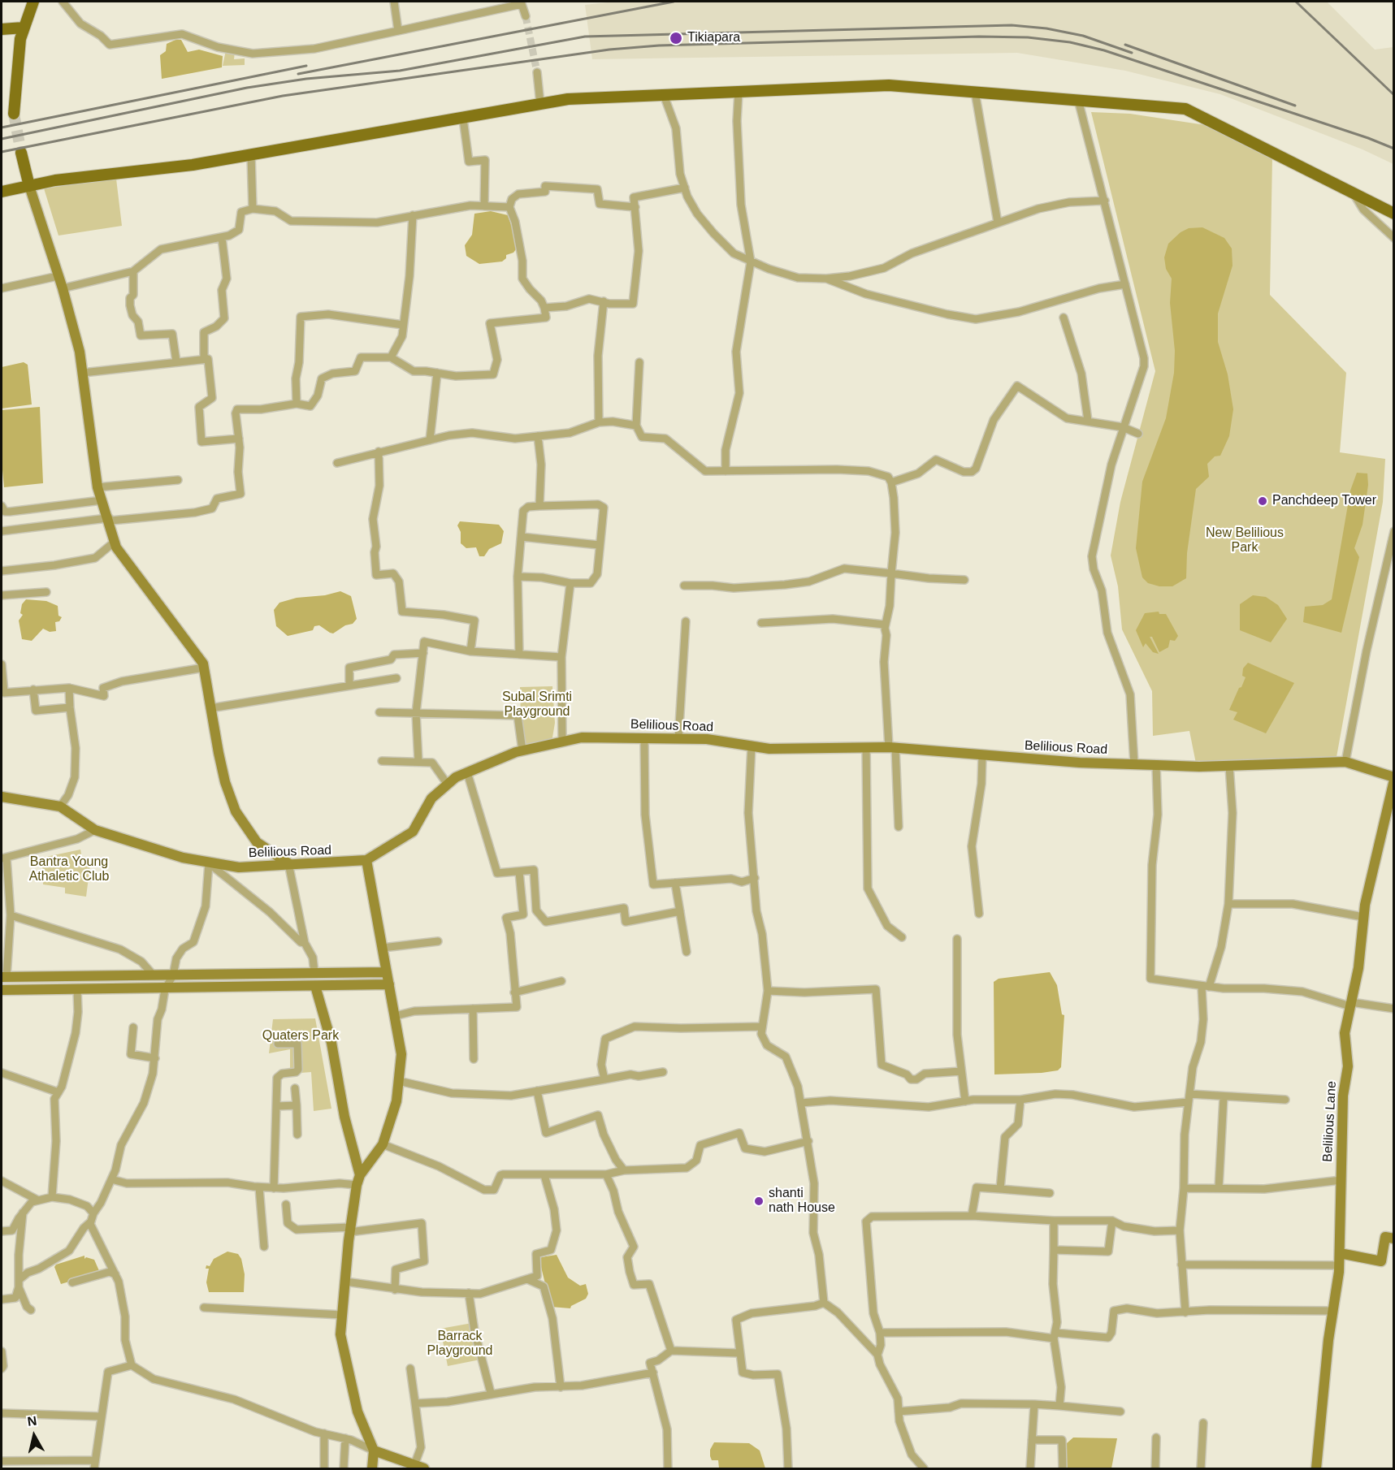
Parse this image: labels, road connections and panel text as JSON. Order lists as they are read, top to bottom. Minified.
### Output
{"streets":{"main road":["Belilious Road","Belilious Lane"]},"crossings":[["Belilious Road","Belilious Lane"]],"parks":["New Belilious Park","Subal Srimti Playground","Bantra Young Athaletic Club","Quaters Park","Barrack Playground"],"places":["Tikiapara","Panchdeep Tower","shanti nath House"],"north":"top"}
